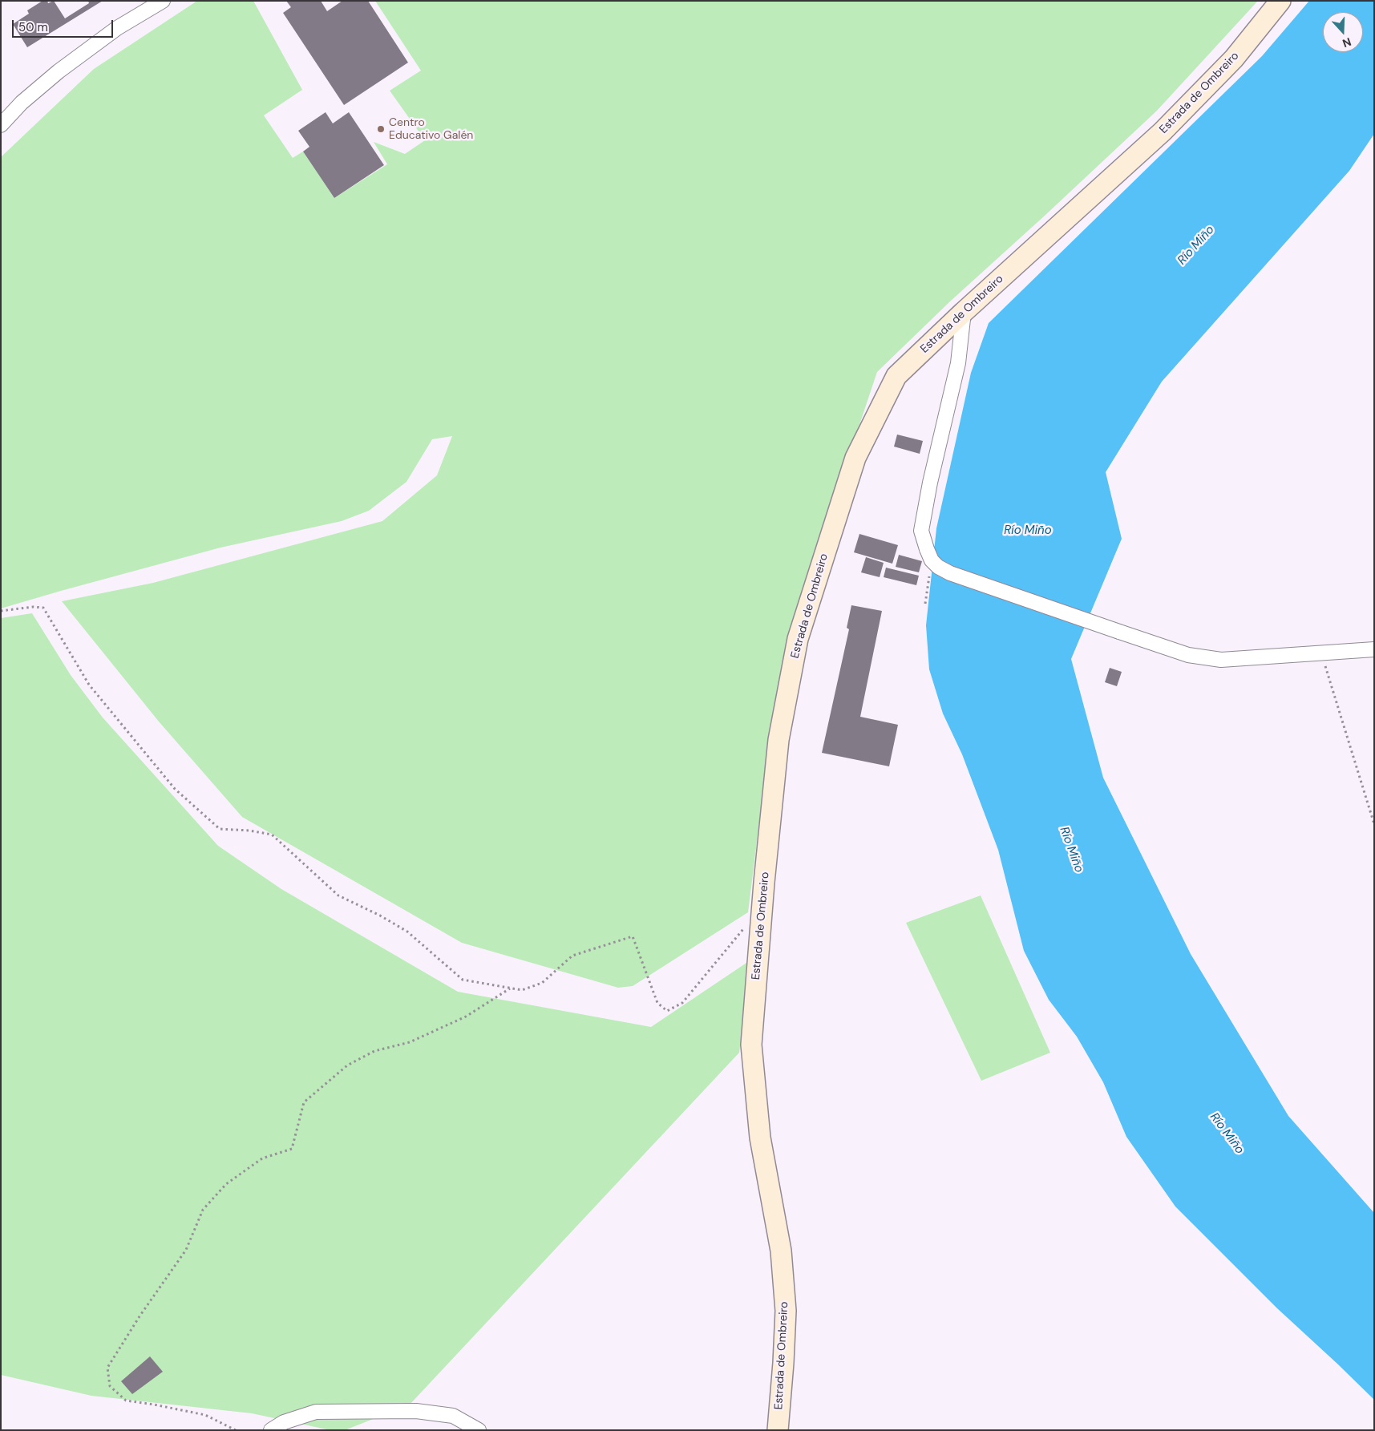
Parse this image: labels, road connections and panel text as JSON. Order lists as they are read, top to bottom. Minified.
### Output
{"streets":{"street":["Estrada de Ombreiro"]},"water":["Río Miño"],"places":["Centro Educativo Galén"],"scale_bar":"50 m","north":"bottom"}
